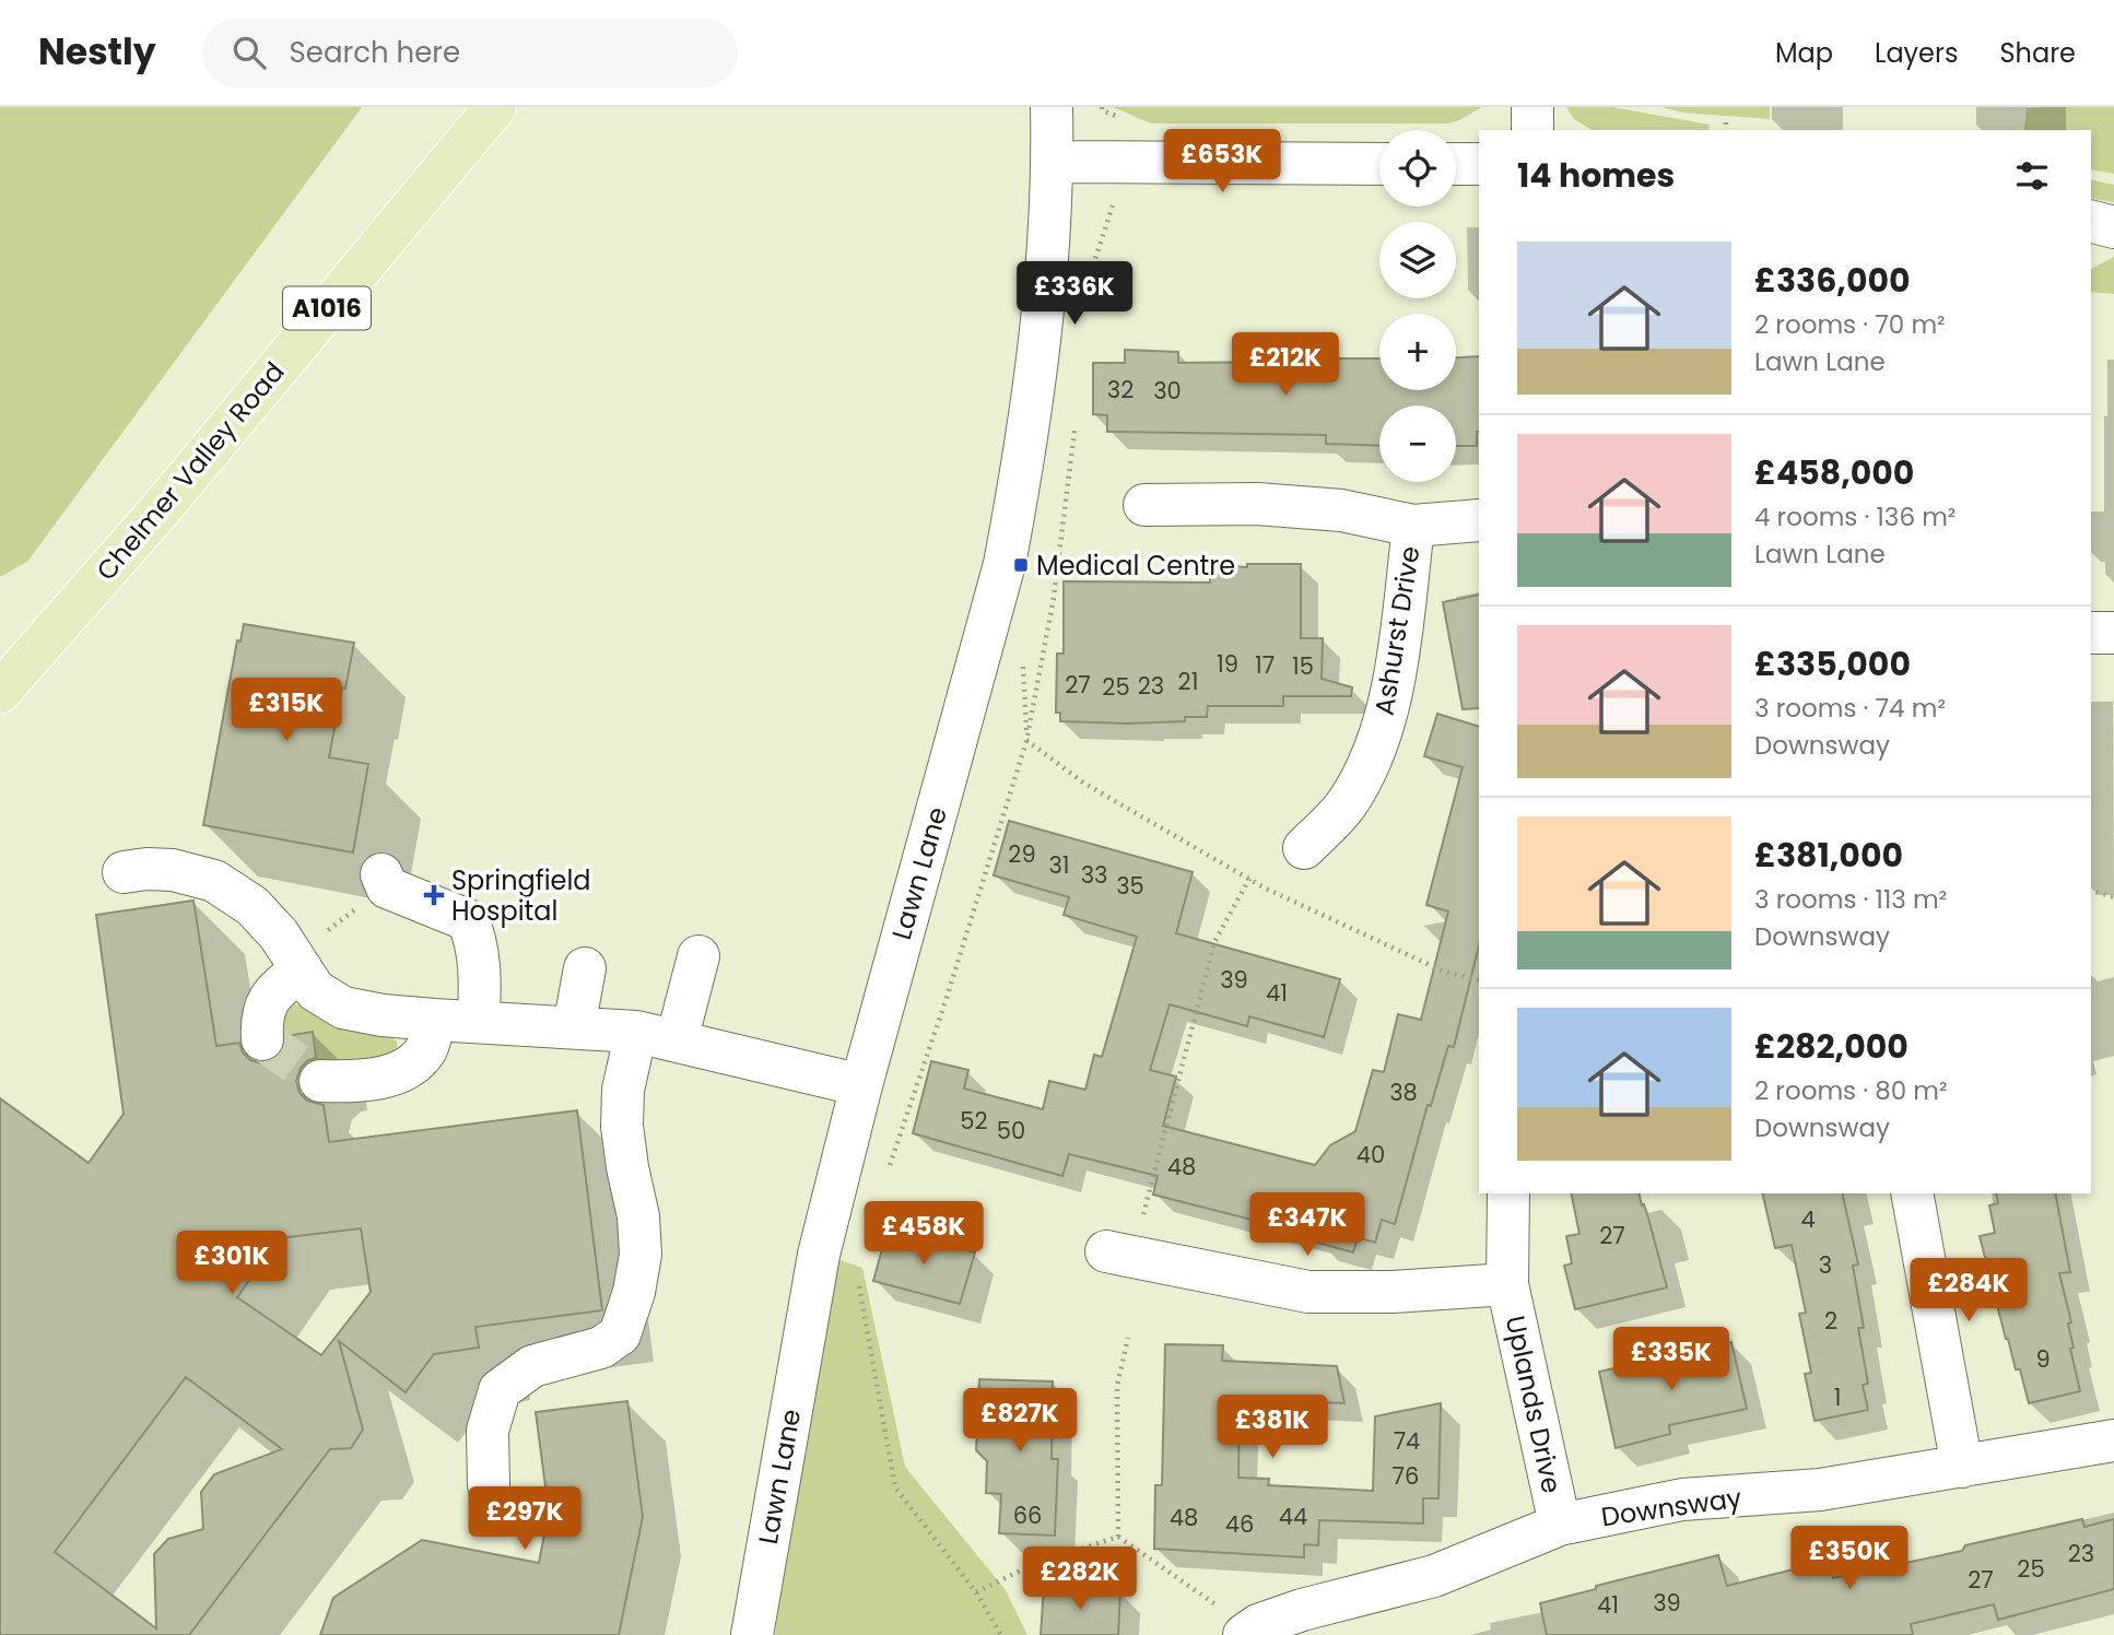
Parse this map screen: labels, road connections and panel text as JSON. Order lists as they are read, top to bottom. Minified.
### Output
{"streets":{"main road":["A1016","Chelmer Valley Road"],"street":["Ashurst Drive","Lawn Lane","Uplands Drive","Downsway"]},"crossings":[["Uplands Drive","Downsway"]],"places":{"transit":["Medical Centre"],"health":["Springfield Hospital"]},"house_numbers":["32","30","19","17","15","21","27","23","25","29","31","33","35","39","41","38","52","50","40","48","4","27","3","2","9","1","74","76","66","44","48","46","23","25","27","39","41"],"page":{"header":"Nestly","search":"Search here","nav":["Map","Layers","Share"],"price":["£653K","£336K","£212K","£315K","£347K","£458K","£301K","£284K","£335K","£827K","£381K","£297K","£350K","£282K"],"map_buttons":["+","−"],"heading":"14 homes","list":[{"name":"£336,000","note":"2 rooms · 70 m² · Lawn Lane"},{"name":"£458,000","note":"4 rooms · 136 m² · Lawn Lane"},{"name":"£335,000","note":"3 rooms · 74 m² · Downsway"},{"name":"£381,000","note":"3 rooms · 113 m² · Downsway"},{"name":"£282,000","note":"2 rooms · 80 m² · Downsway"}]}}
